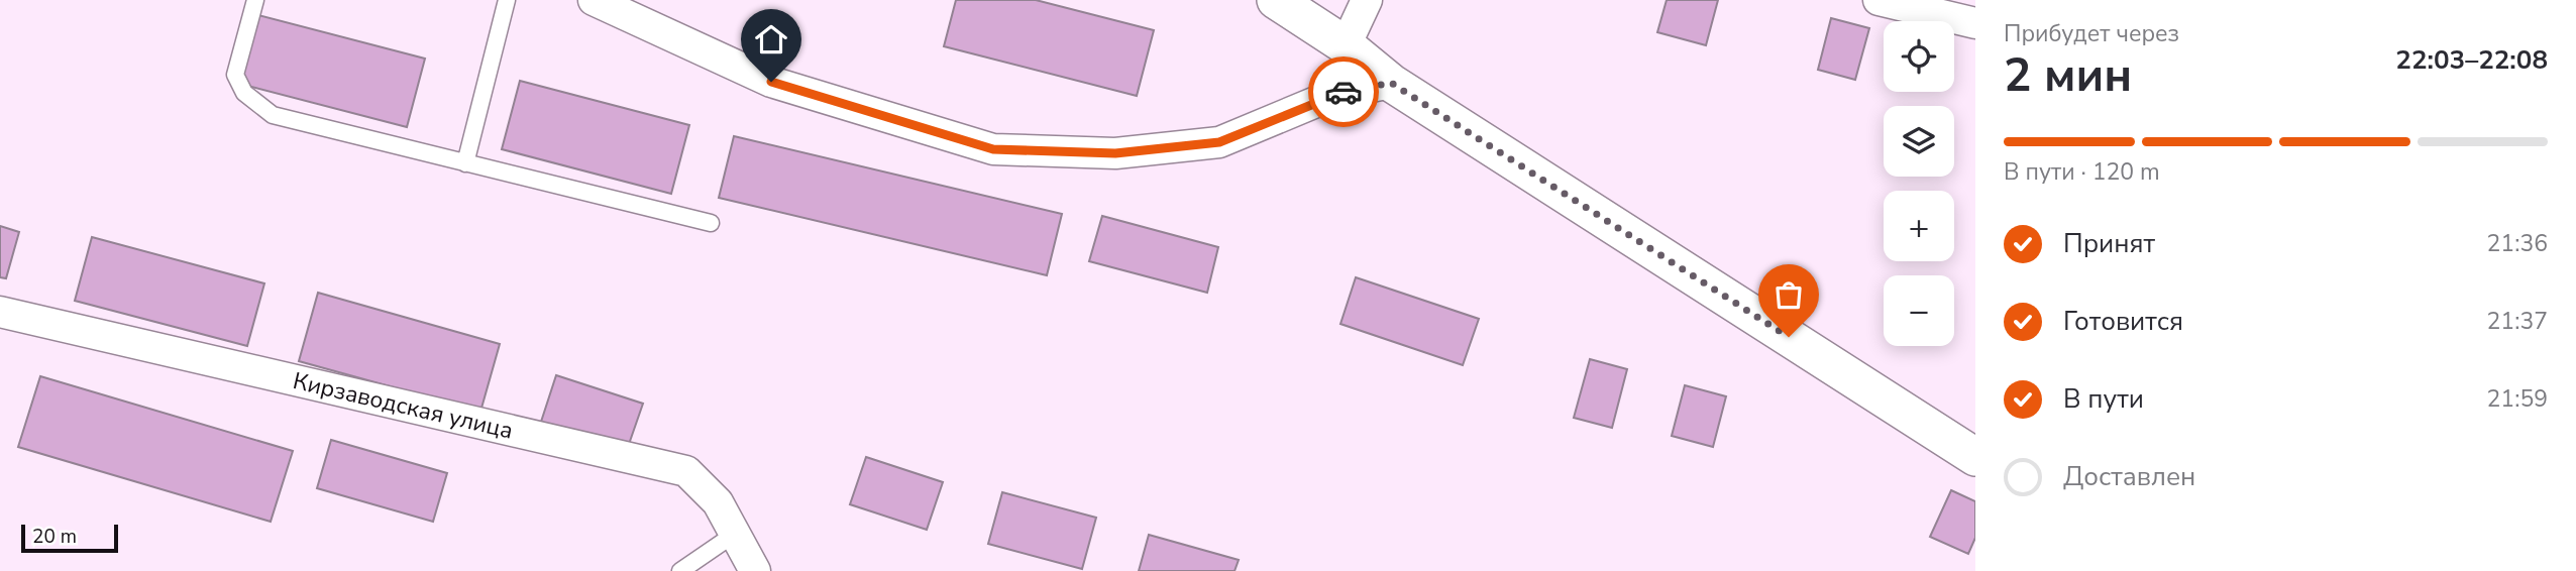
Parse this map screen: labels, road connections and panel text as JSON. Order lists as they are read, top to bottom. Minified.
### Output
{"streets":{"street":["Кирзаводская улица"]},"scale_bar":"20 m","page":{"heading":["2 мин","Прибудет через","22:03–22:08"],"map_buttons":["+","−"],"bar":"В пути · 120 m","list":[["Принят","21:36"],["Готовится","21:37"],["В пути","21:59"],"Доставлен"],"scale":"20 m"}}
